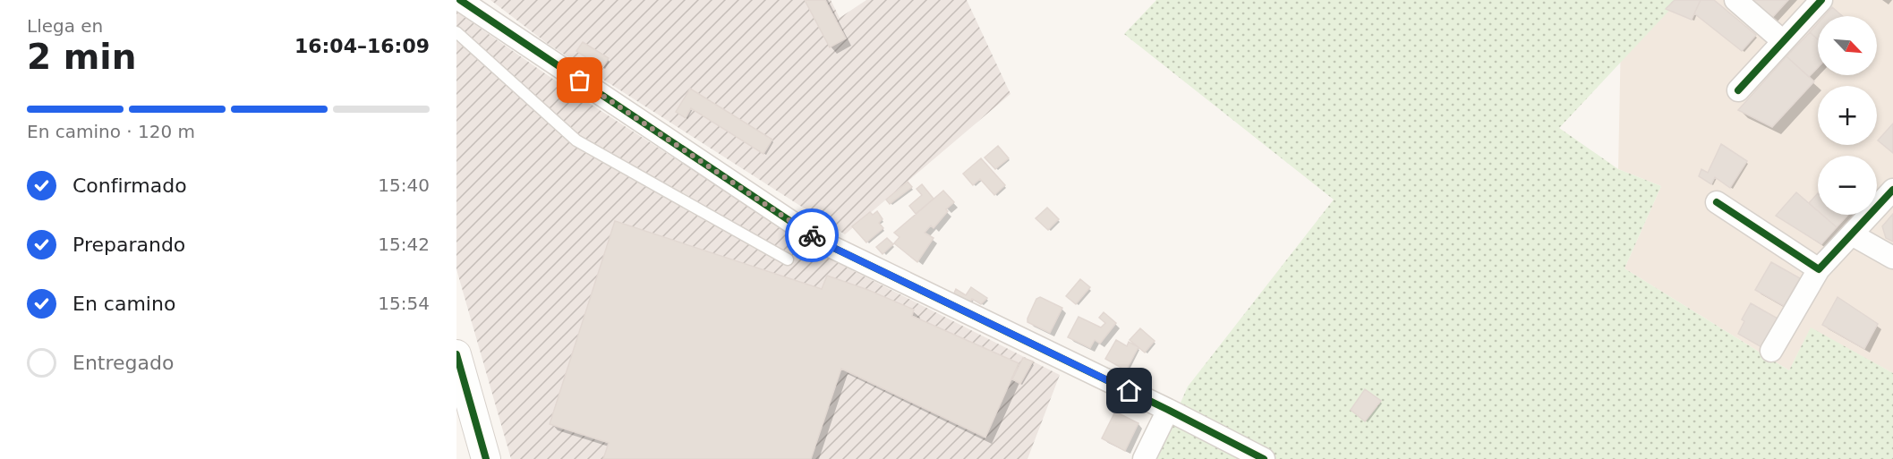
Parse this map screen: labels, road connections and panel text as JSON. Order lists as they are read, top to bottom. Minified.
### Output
{"north":"bottom right","page":{"heading":["2 min","Llega en","16:04–16:09"],"map_buttons":["+","−"],"bar":"En camino · 120 m","list":[["Confirmado","15:40"],["Preparando","15:42"],["En camino","15:54"],"Entregado"]}}
